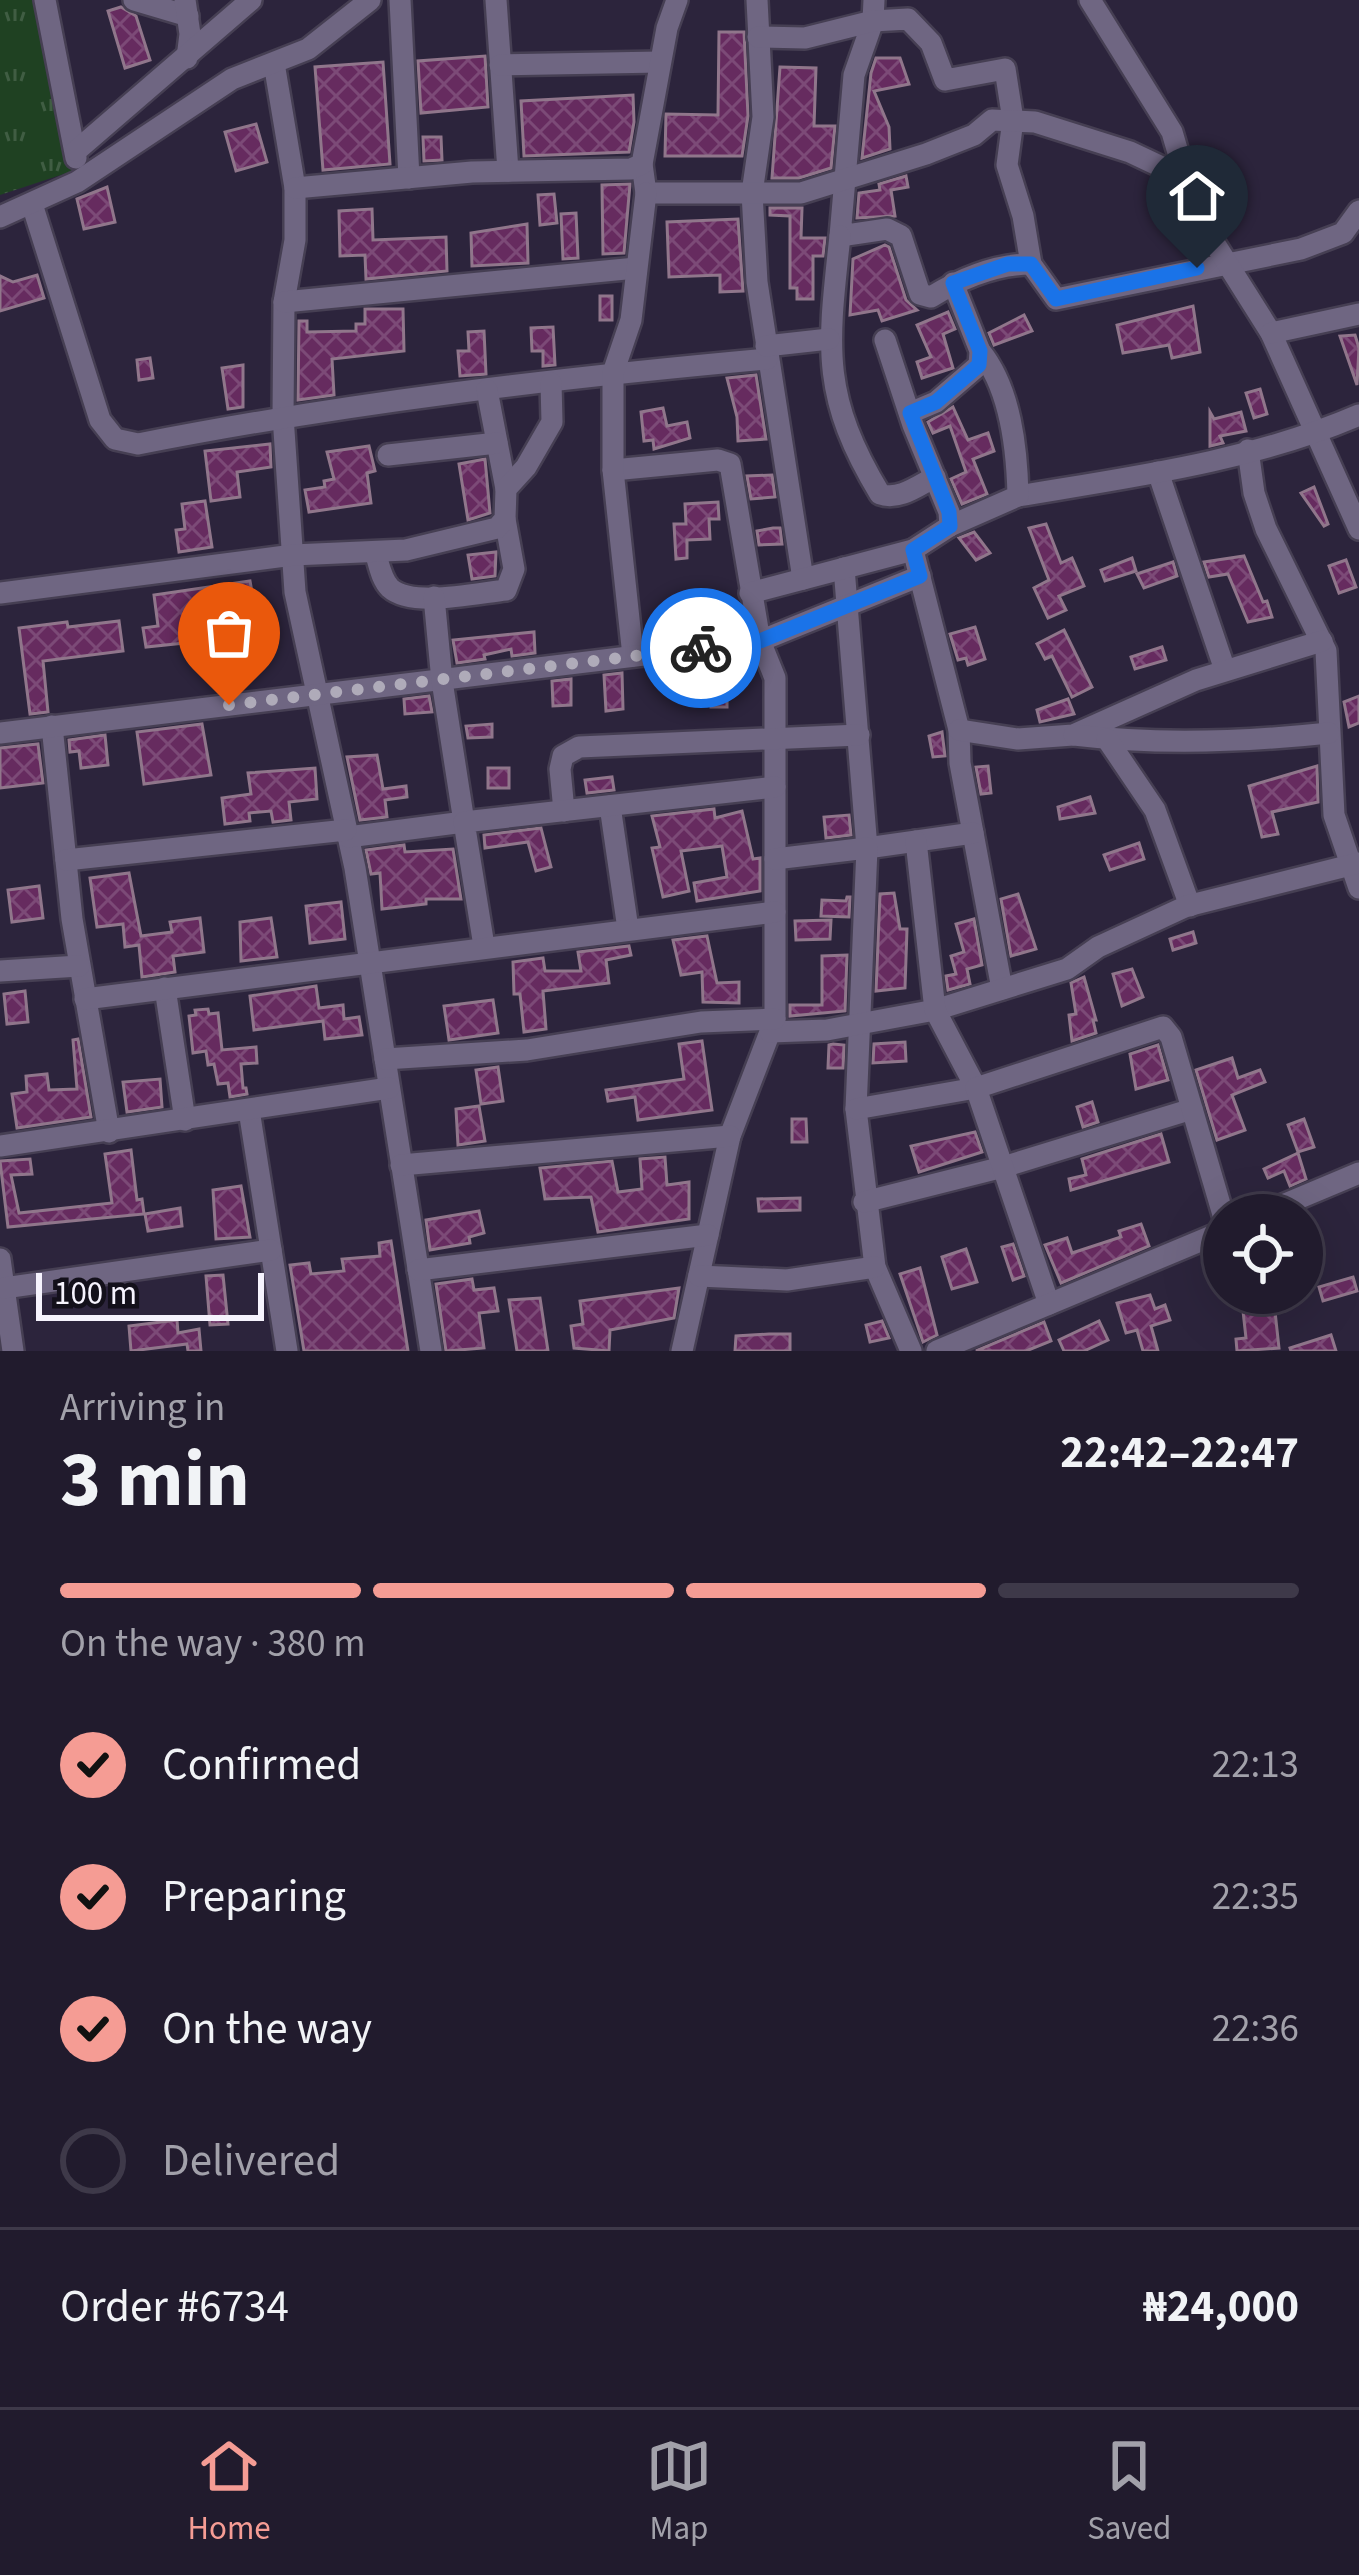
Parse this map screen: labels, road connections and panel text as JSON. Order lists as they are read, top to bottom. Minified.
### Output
{"scale_bar":"100 m","page":{"scale":"100 m","heading":["3 min","Arriving in","22:42–22:47"],"panel":["Order #6734","₦24,000"],"bar":"On the way · 380 m","list":[["Confirmed","22:13"],["Preparing","22:35"],["On the way","22:36"],"Delivered"],"tabs":["Home","Map","Saved"]}}
